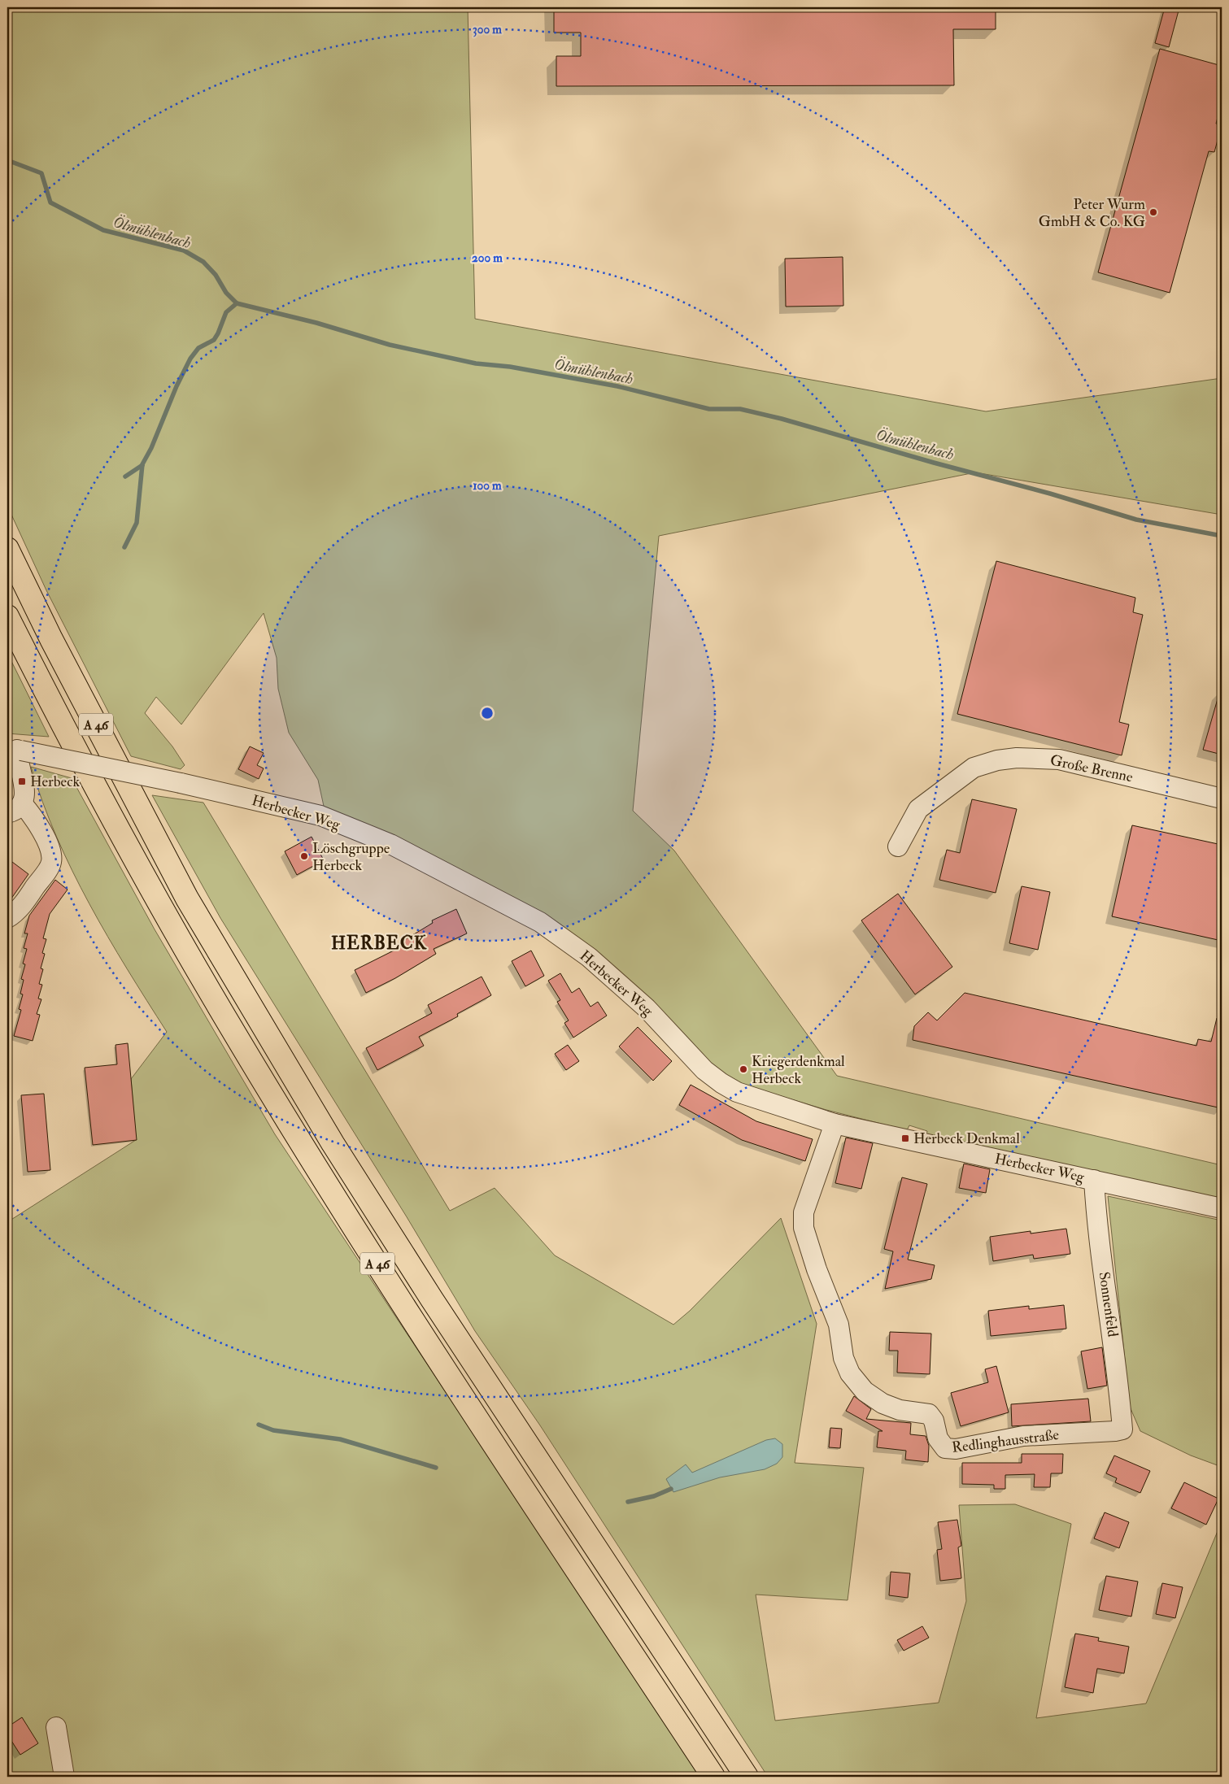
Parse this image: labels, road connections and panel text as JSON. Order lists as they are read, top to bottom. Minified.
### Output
{"streets":{"highway":["A 46"],"street":["Große Brenne","Herbecker Weg","Sonnenfeld","Redlinghausstraße"]},"crossings":[["Herbecker Weg","Sonnenfeld"],["Herbecker Weg","Redlinghausstraße"],["Sonnenfeld","Redlinghausstraße"]],"districts":["HERBECK"],"water":["Ölmühlenbach"],"places":{"other":["Peter Wurm GmbH & Co. KG","Löschgruppe Herbeck","Kriegerdenkmal Herbeck"],"transit":["Herbeck","Herbeck Denkmal"]},"rings":["300 m","200 m","100 m"]}
